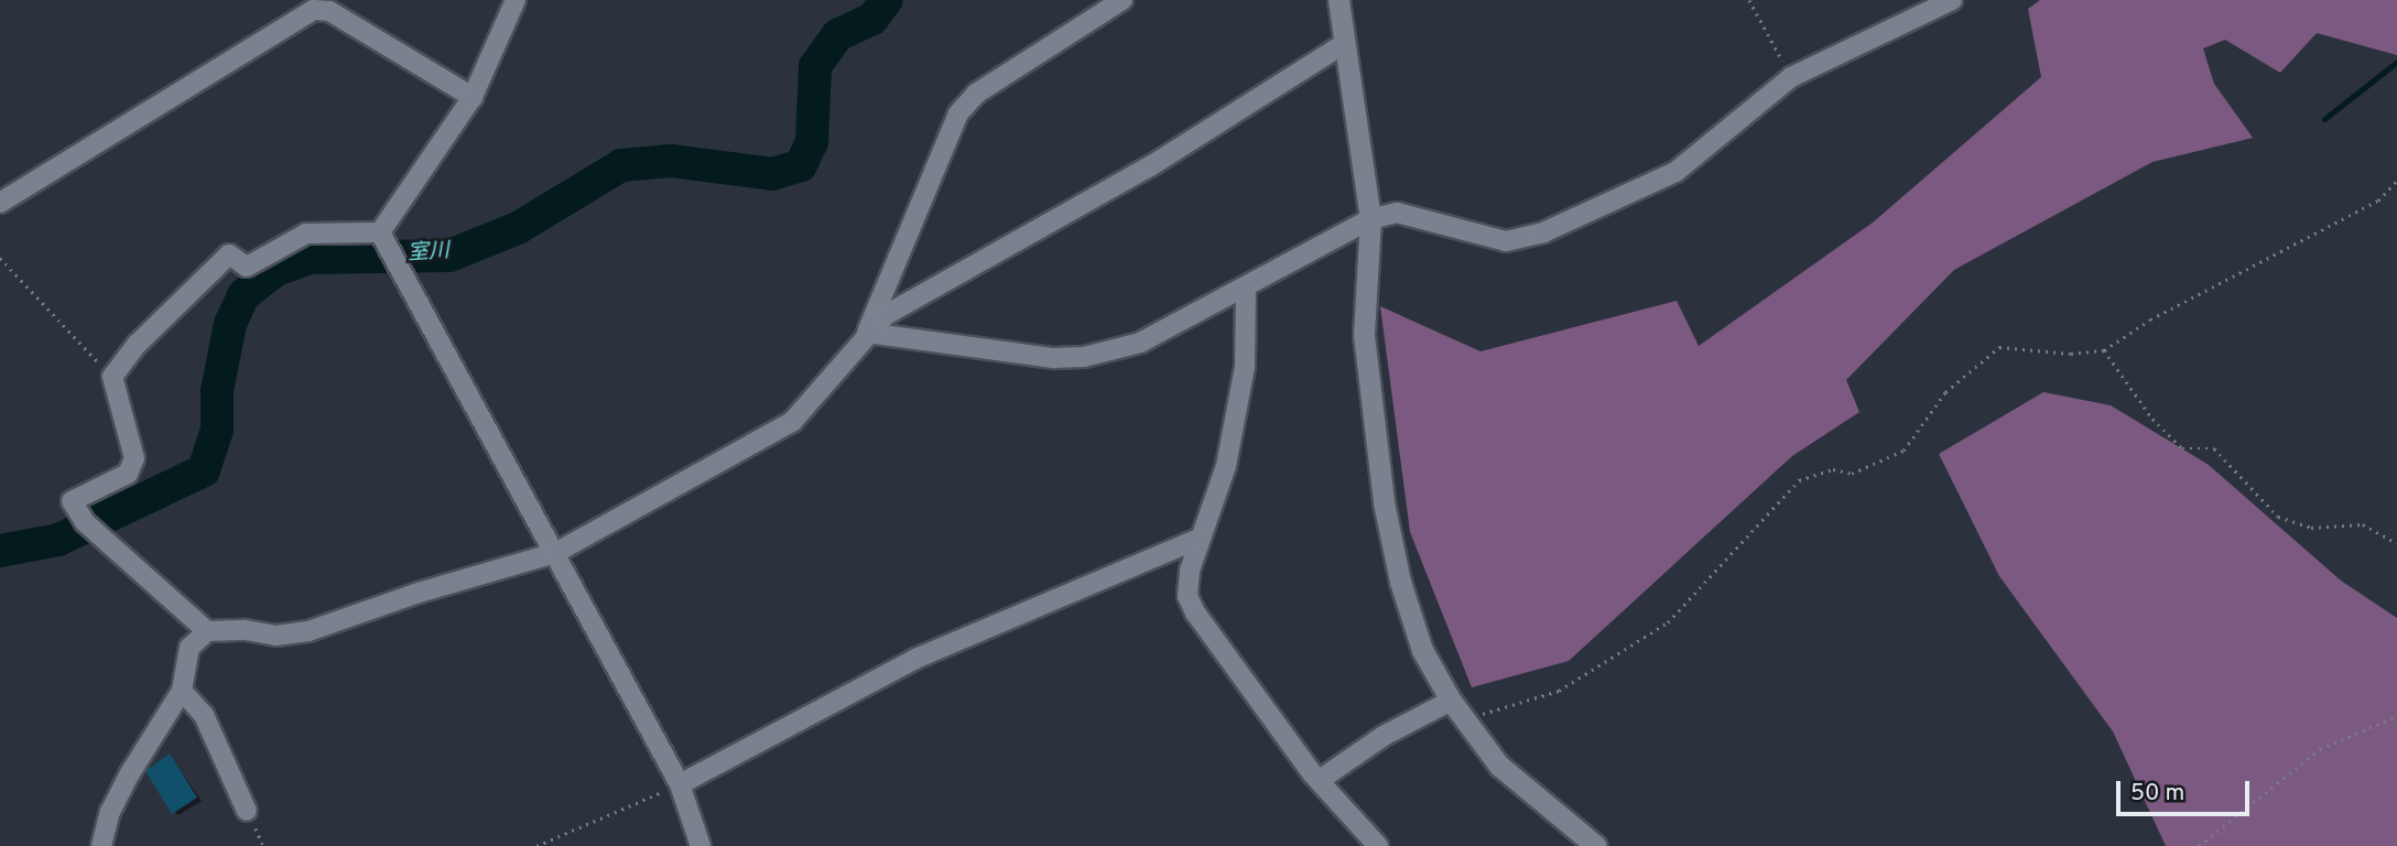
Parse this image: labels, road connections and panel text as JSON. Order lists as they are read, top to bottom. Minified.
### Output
{"water":["室川"],"scale_bar":"50 m"}
